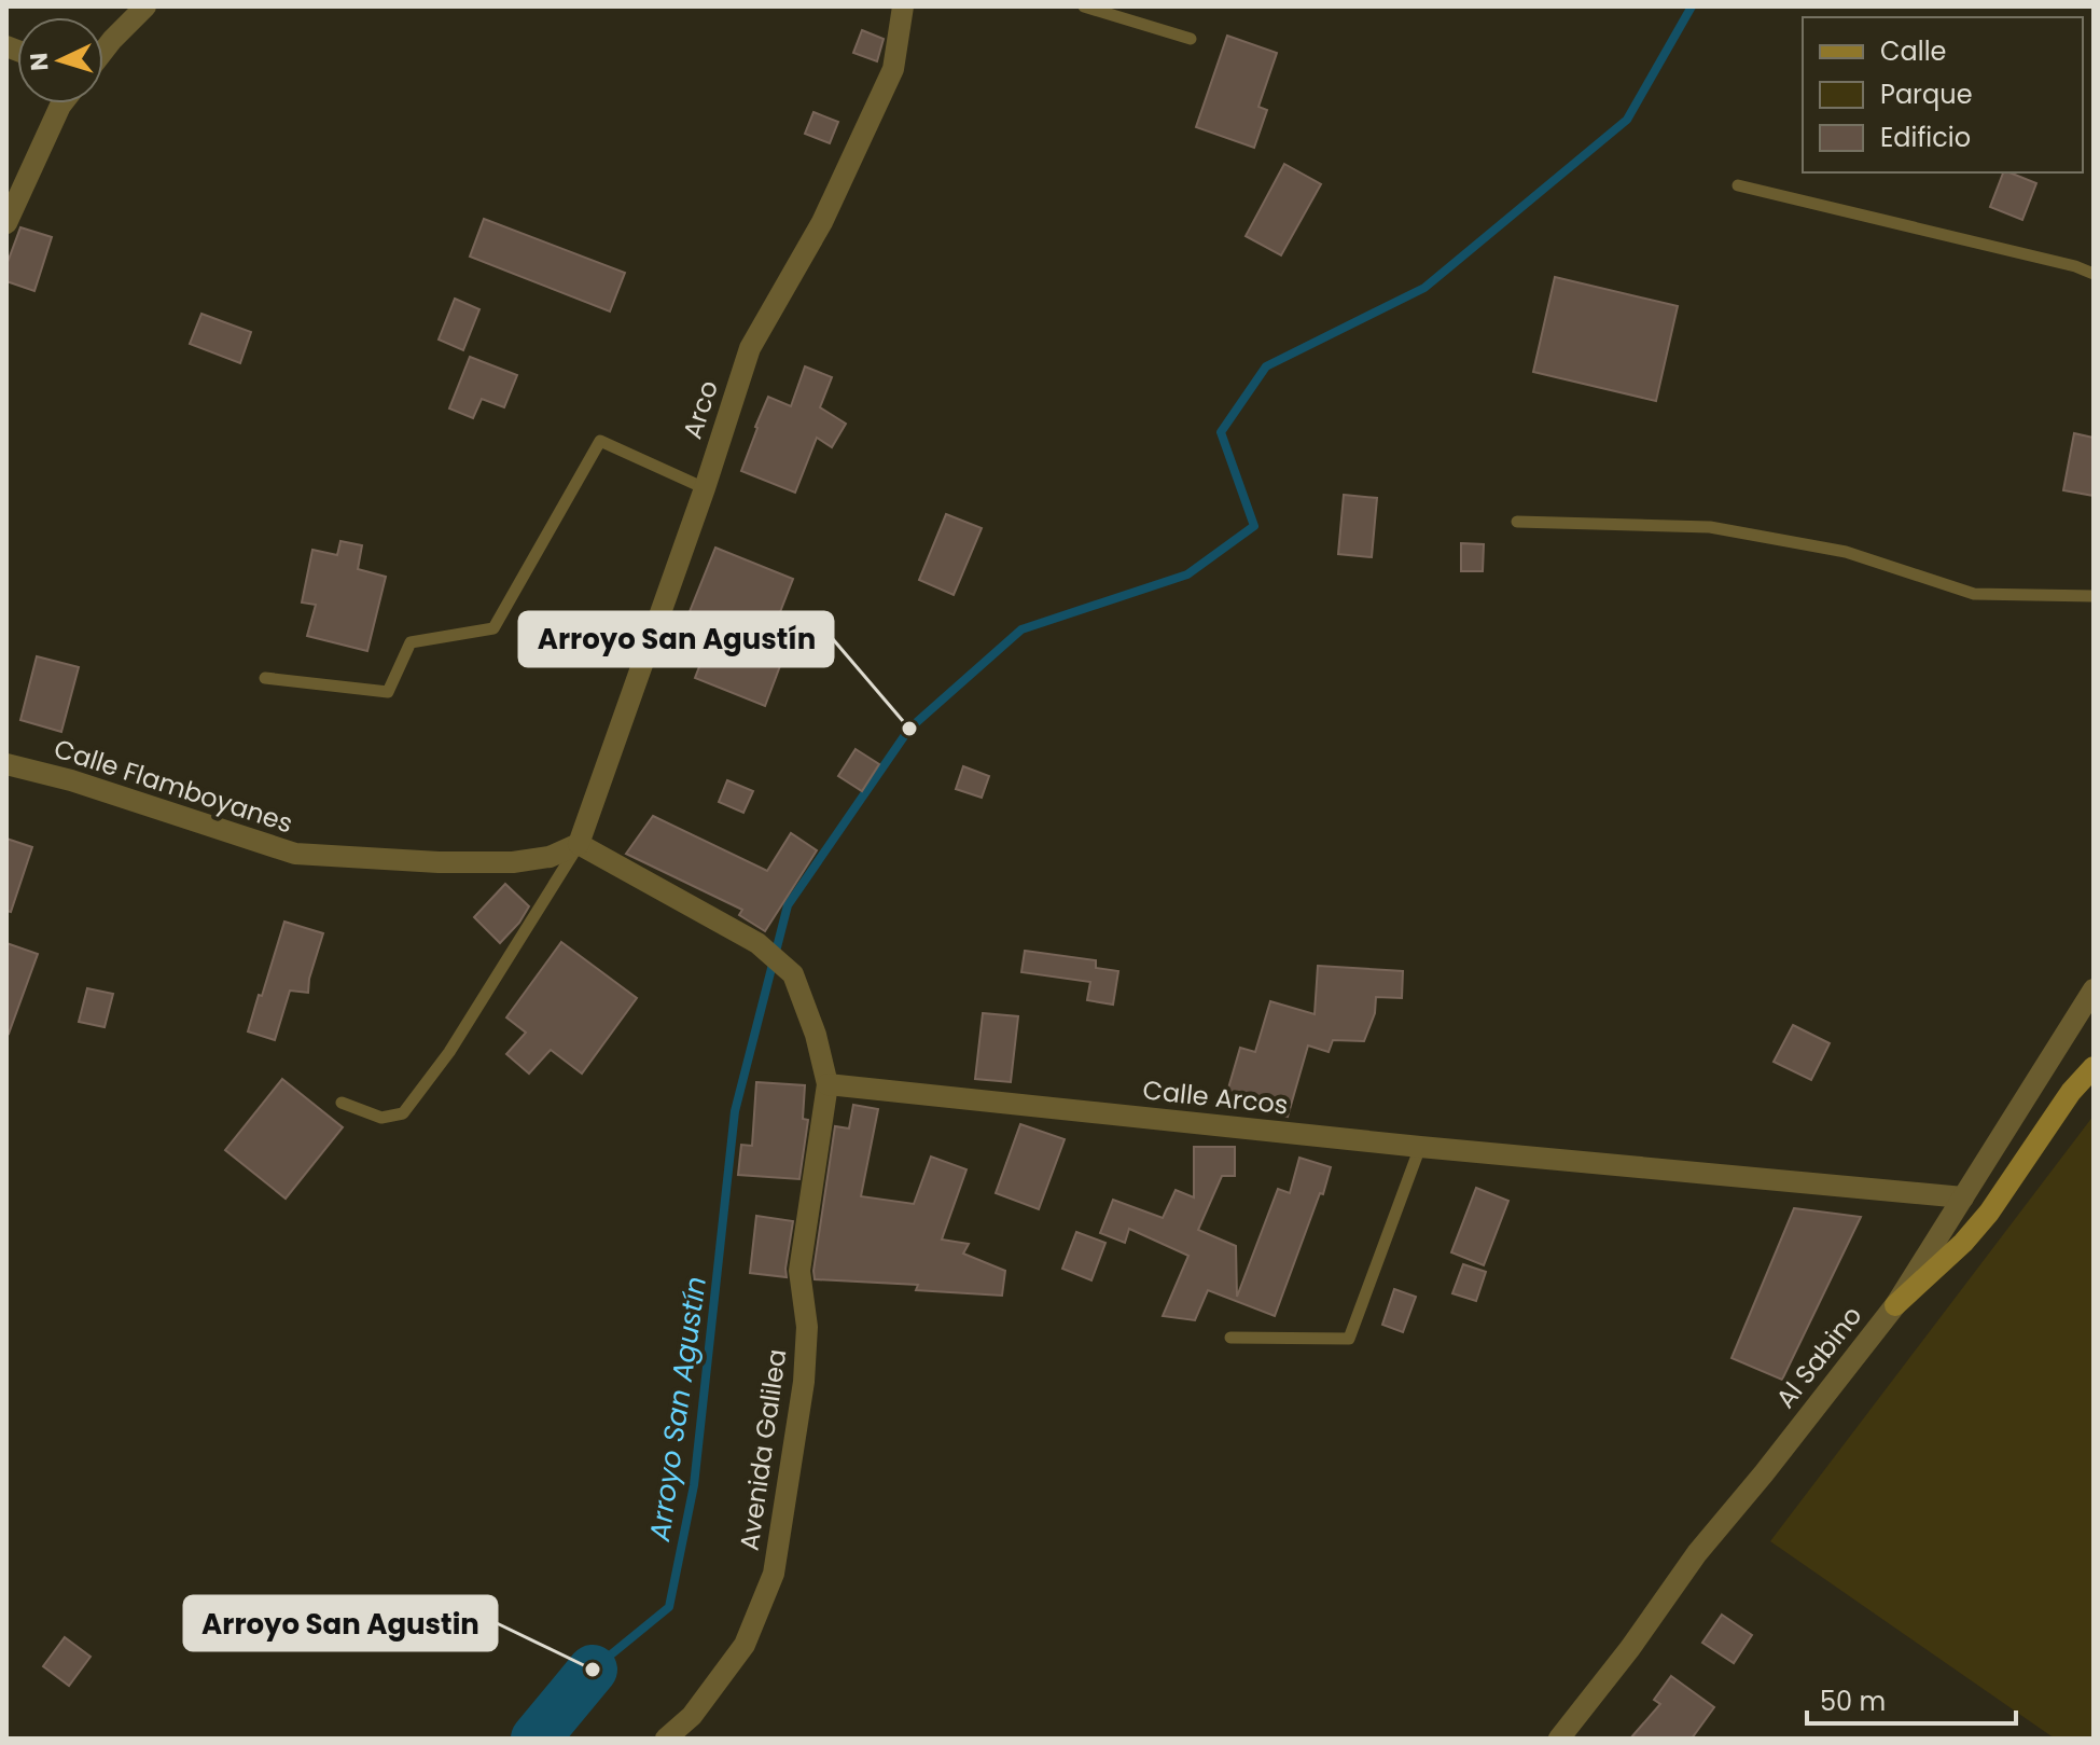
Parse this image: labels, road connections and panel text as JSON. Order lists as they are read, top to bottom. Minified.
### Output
{"streets":{"street":["Arco","Calle Flamboyanes","Calle Arcos","Al Sabino","Avenida Galilea"]},"crossings":[["Arco","Calle Flamboyanes"],["Calle Arcos","Al Sabino"],["Calle Arcos","Avenida Galilea"]],"water":["Arroyo San Agustín"],"places":["Arroyo San Agustín","Arroyo San Agustin"],"legend":["Calle","Parque","Edificio"],"scale_bar":"50 m","north":"left"}
